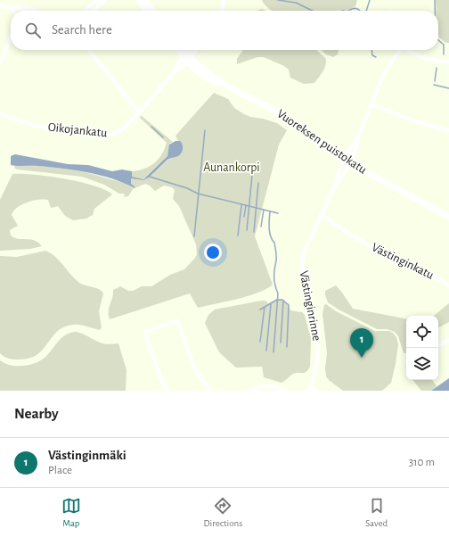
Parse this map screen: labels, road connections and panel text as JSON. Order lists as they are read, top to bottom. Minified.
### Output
{"streets":{"main road":["Vuoreksen puistokatu"],"street":["Oikojankatu","Västinginkatu","Västinginrinne"]},"crossings":[["Oikojankatu","Vuoreksen puistokatu"],["Vuoreksen puistokatu","Västinginrinne"],["Västinginkatu","Västinginrinne"]],"parks":["Aunankorpi"],"page":{"search":"Search here","pins":"1","heading":"Nearby","list":[{"mark":"1","name":"Västinginmäki","note":"Place","value":"310 m"}],"nav":["Map","Directions","Saved"]}}
